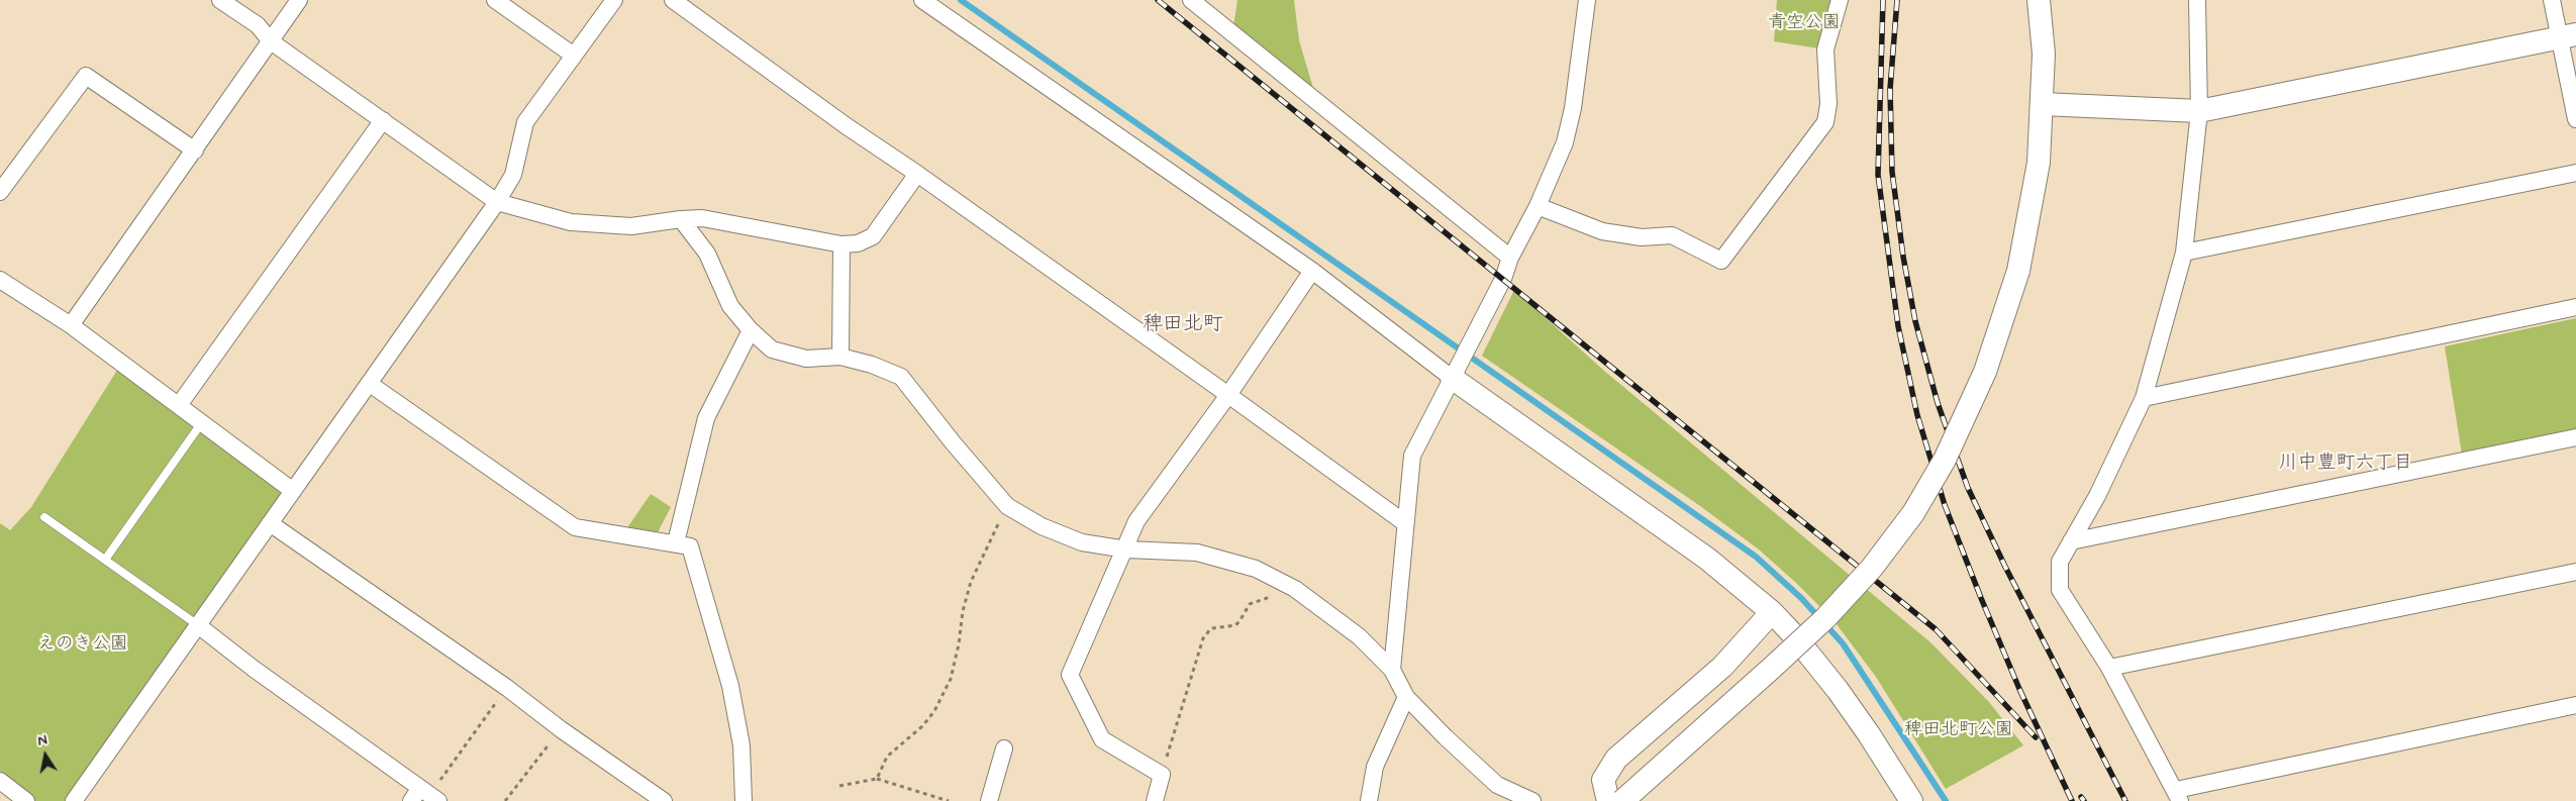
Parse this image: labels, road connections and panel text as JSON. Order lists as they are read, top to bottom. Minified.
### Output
{"districts":["稗田北町","川中豊町六丁目"],"parks":["青空公園","えのき公園","稗田北町公園"],"north":"top"}
